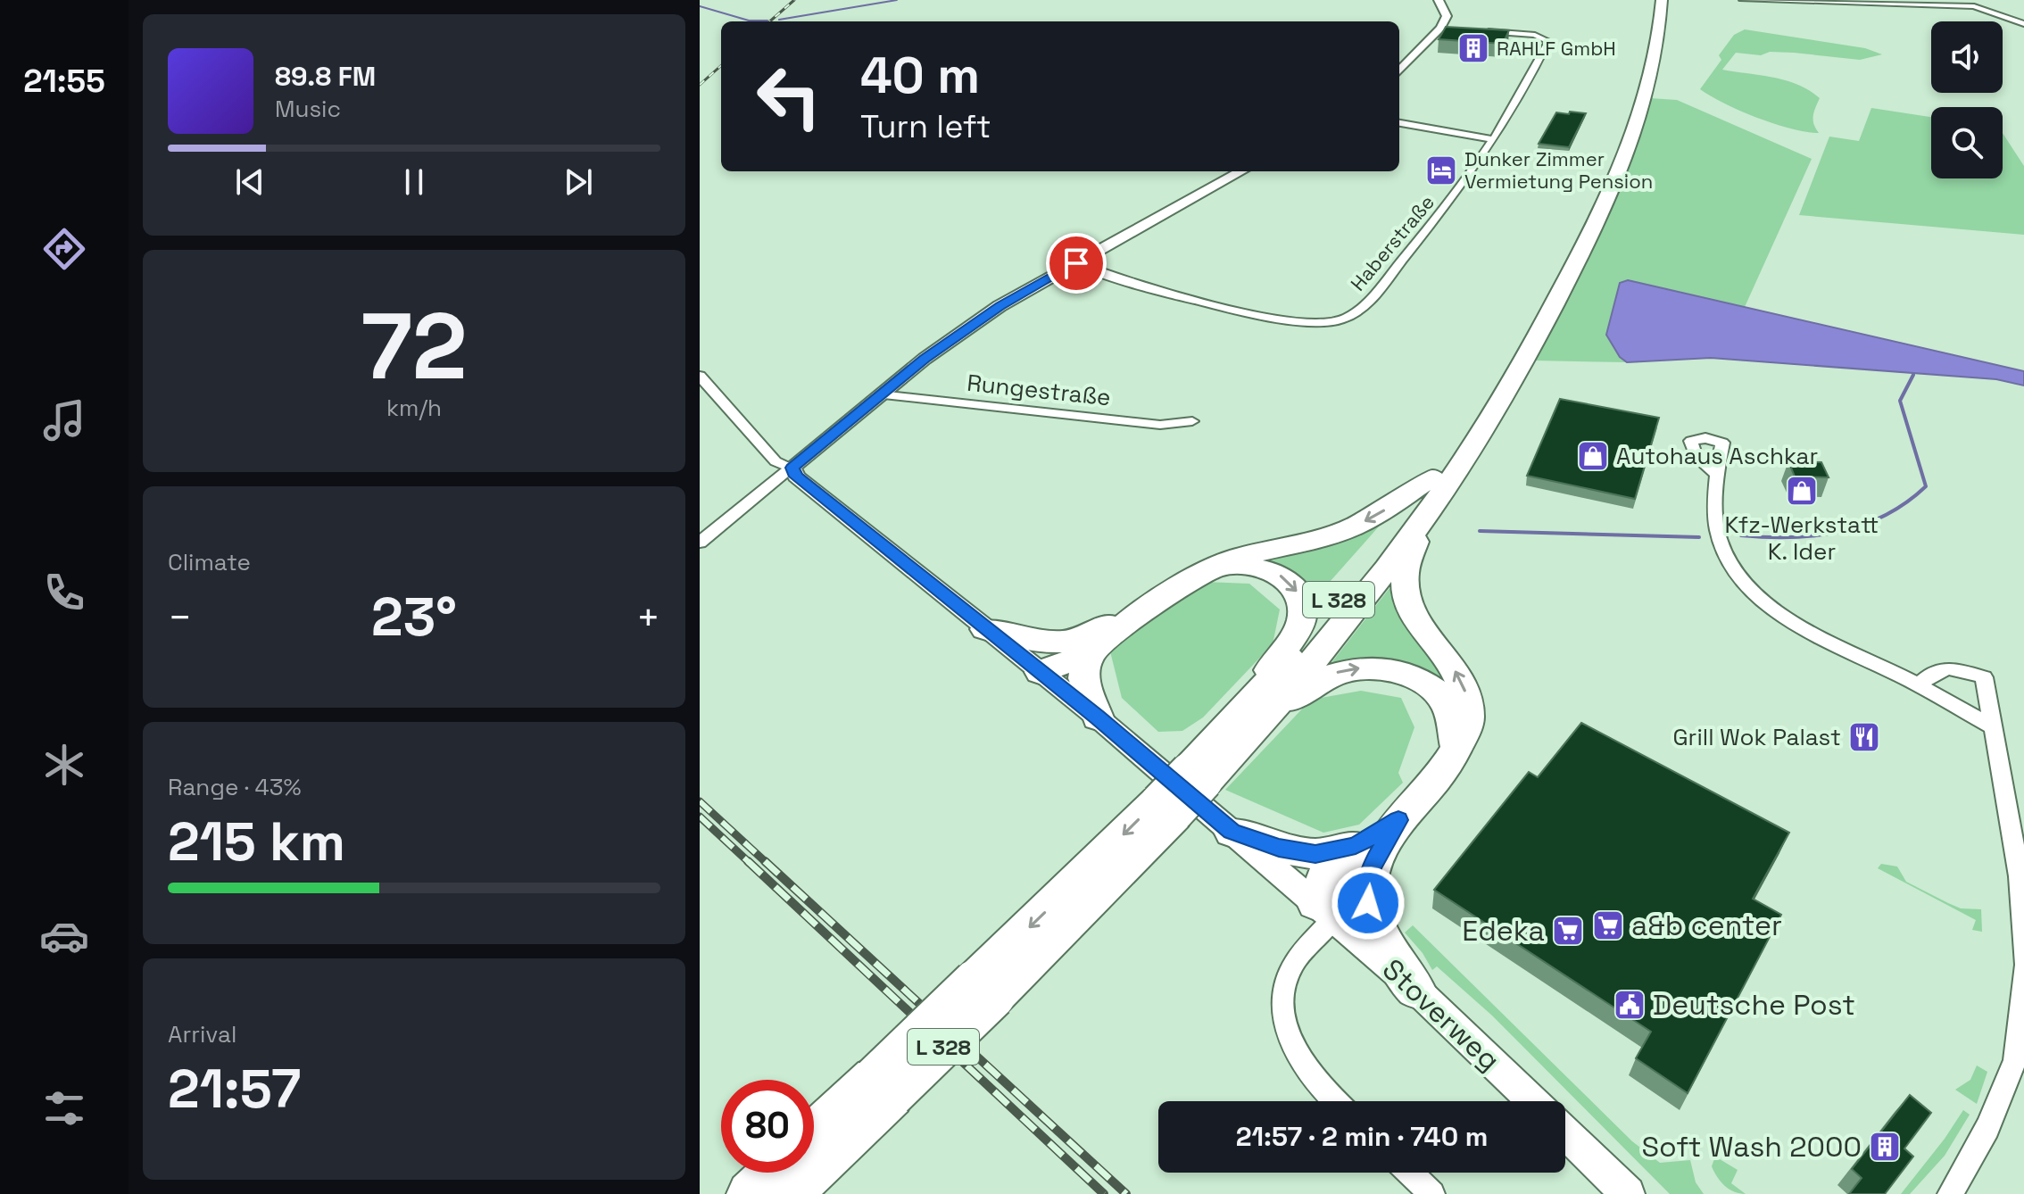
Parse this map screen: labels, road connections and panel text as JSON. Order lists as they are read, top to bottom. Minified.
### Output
{"streets":{"highway":["L 328"],"street":["Haberstraße","Rungestraße","Stoverweg"]},"places":{"building":["RAHLF GmbH","Soft Wash 2000"],"hotel":["Dunker Zimmer Vermietung Pension"],"shop":["Autohaus Aschkar","Kfz-Werkstatt K. Ider"],"restaurant":["Grill Wok Palast"],"supermarket":["a&b center","Edeka"],"public building":["Deutsche Post"]},"page":{"tabs":"21:55","turn":["40 m","Turn left"],"song":["89.8 FM","Music"],"tile":[["72","km/h"],"Climate",["Range · 43%","215 km"],["Arrival","21:57"]],"heat":["−","23°","+"],"limit":"80","trip":"21:57 · 2 min · 740 m"}}
